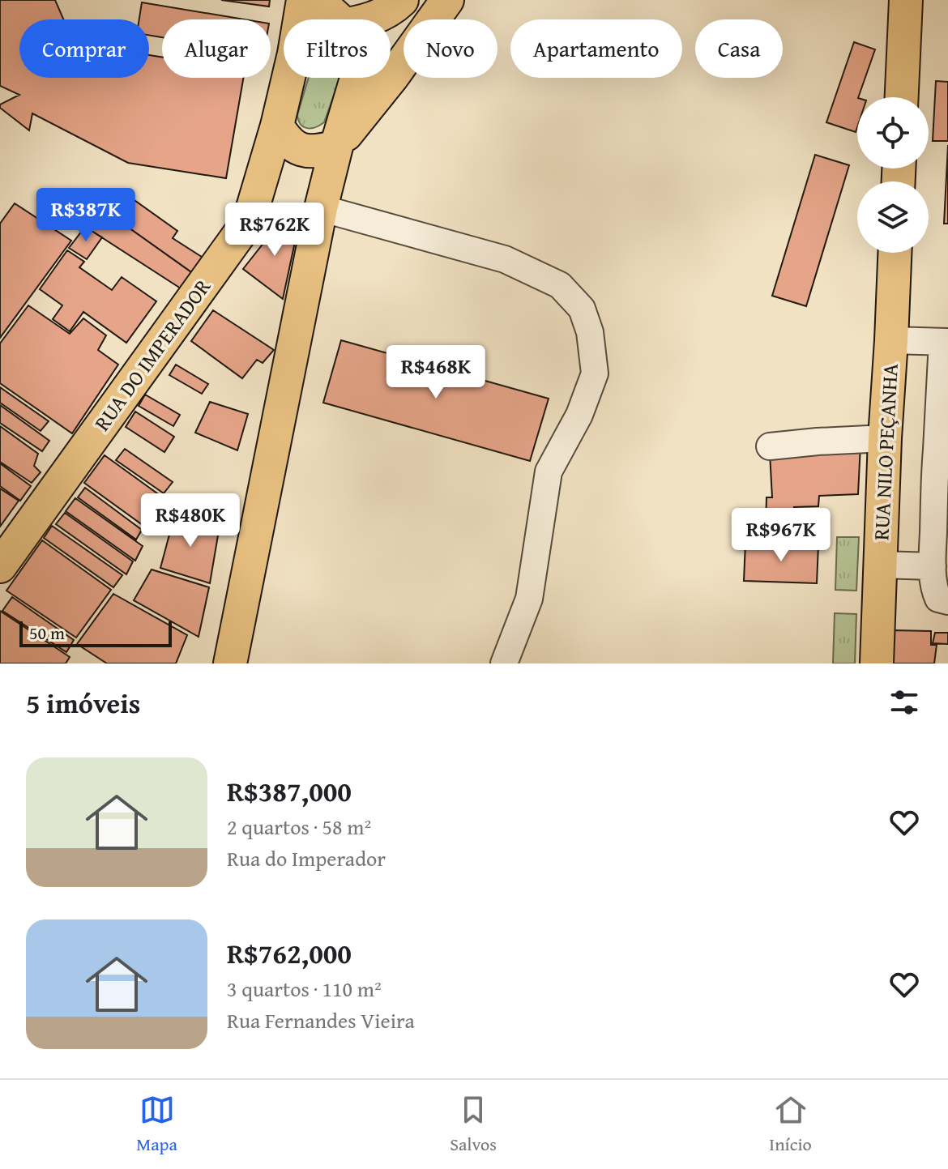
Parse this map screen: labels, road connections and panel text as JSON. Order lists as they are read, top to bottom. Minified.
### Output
{"streets":{"main road":["RUA DO IMPERADOR","RUA NILO PEÇANHA"]},"scale_bar":"50 m","page":{"chip":["Comprar","Alugar","Filtros","Novo","Apartamento","Casa"],"price":["R$387K","R$762K","R$468K","R$480K","R$967K"],"scale":"50 m","heading":"5 imóveis","list":[{"name":"R$387,000","note":"2 quartos · 58 m² · Rua do Imperador"},{"name":"R$762,000","note":"3 quartos · 110 m² · Rua Fernandes Vieira"}],"tabs":["Mapa","Salvos","Início"]}}
